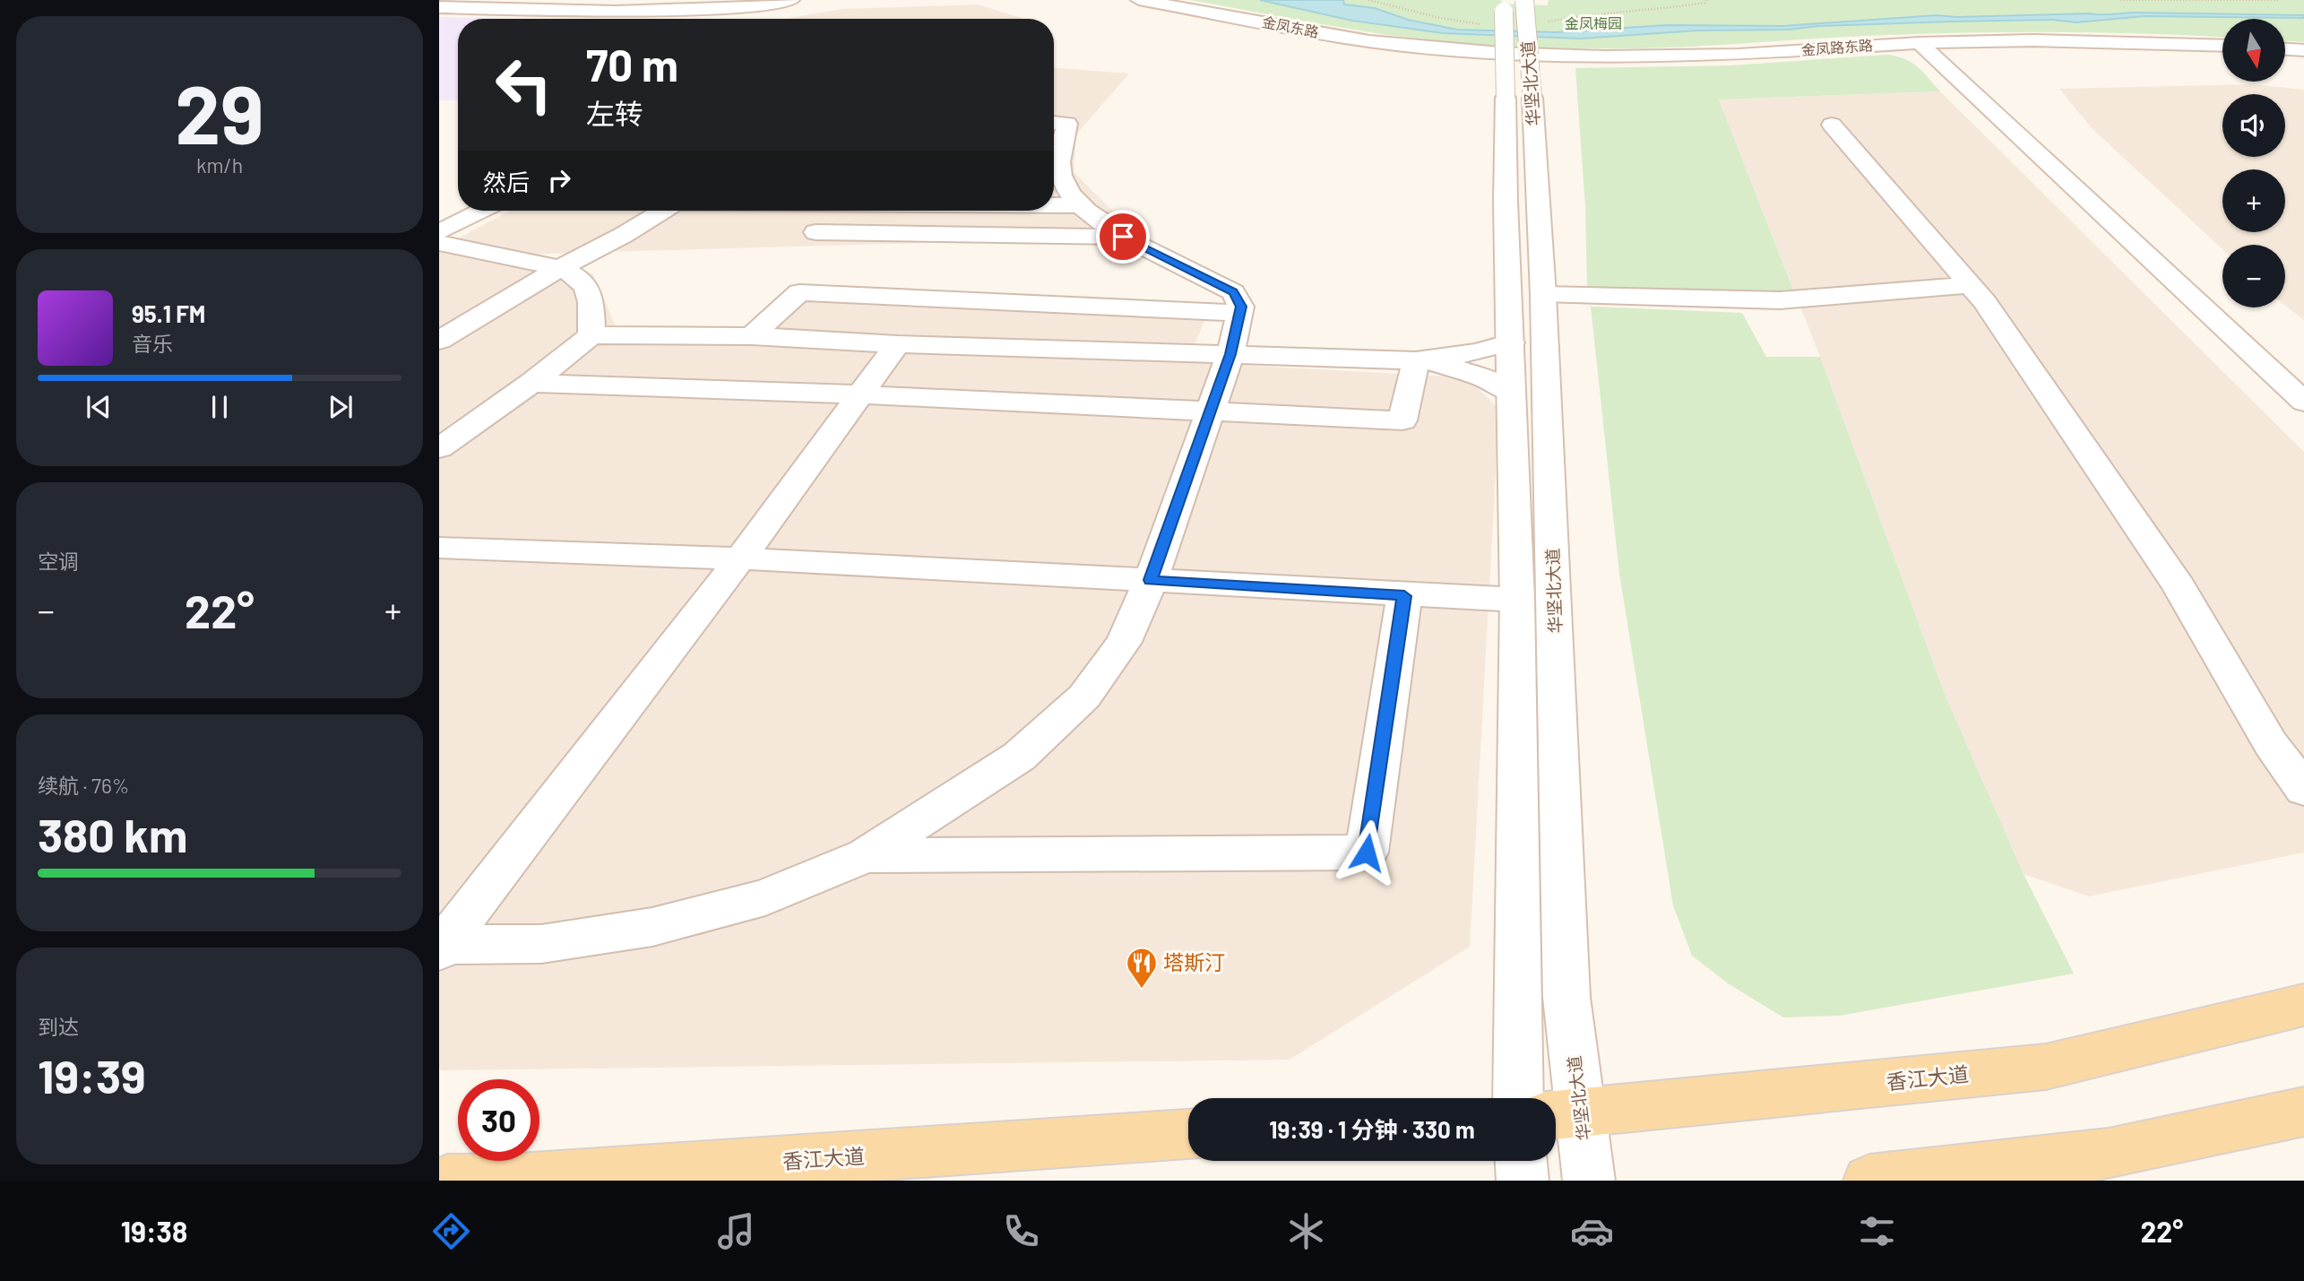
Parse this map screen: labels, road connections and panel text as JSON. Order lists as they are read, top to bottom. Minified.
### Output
{"streets":{"main road":["香江大道"],"street":["金凤东路","金凤路东路","华坚北大道"]},"crossings":[["金凤东路","金凤路东路"],["华坚北大道","香江大道"]],"parks":["金凤梅园"],"places":{"restaurant":["塔斯汀"]},"north":"bottom","page":{"tile":[["29","km/h"],"空调",["续航 · 76%","380 km"],["到达","19:39"]],"map_buttons":["+","−"],"turn":["70 m","左转"],"then":"然后","song":["95.1 FM","音乐"],"heat":["−","22°","+"],"limit":"30","trip":"19:39 · 1 分钟 · 330 m","tabs":["19:38","22°"]}}
